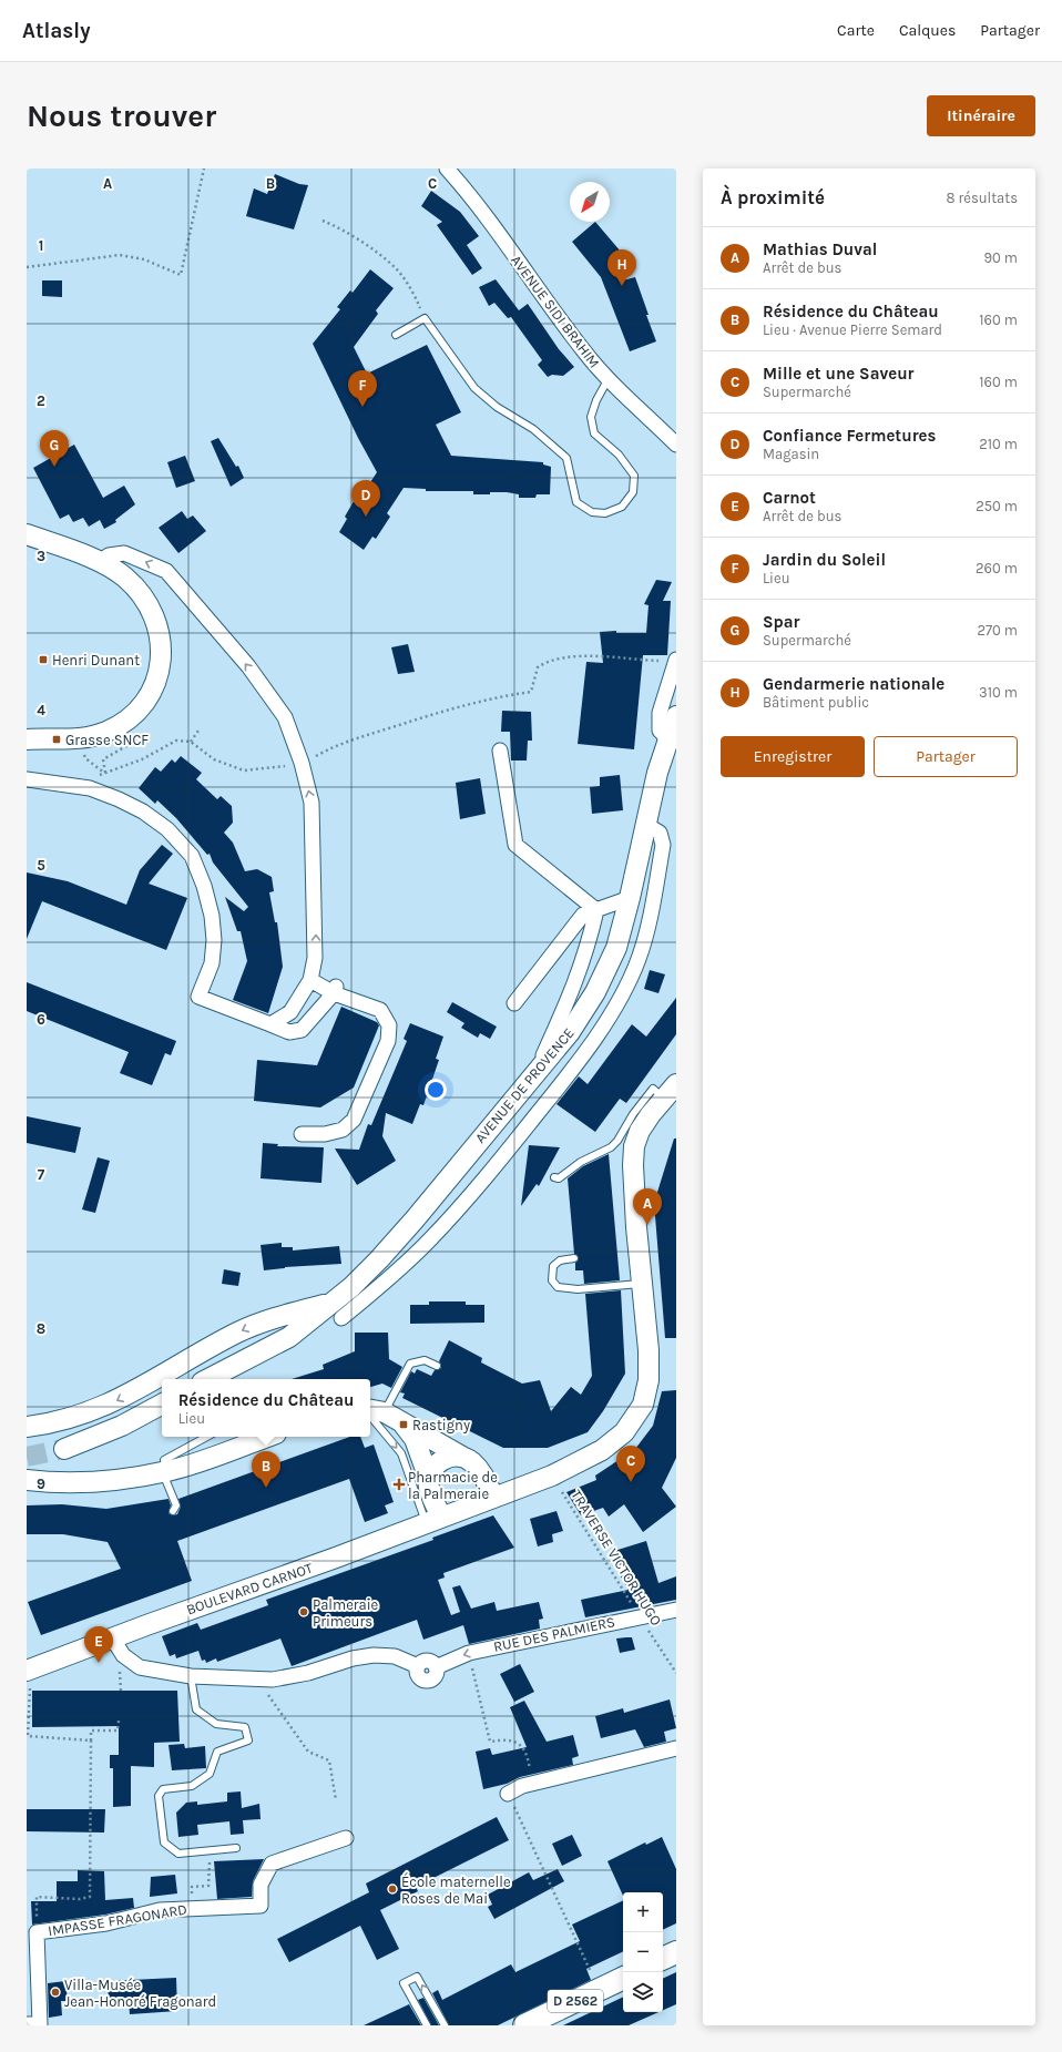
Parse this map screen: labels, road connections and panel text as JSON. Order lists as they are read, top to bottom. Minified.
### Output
{"streets":{"main road":["AVENUE DE PROVENCE","BOULEVARD CARNOT","D 2562"],"street":["AVENUE SIDI BRAHIM","RUE DES PALMIERS","IMPASSE FRAGONARD"],"path":["TRAVERSE VICTOR HUGO"]},"crossings":[["TRAVERSE VICTOR HUGO","BOULEVARD CARNOT"],["TRAVERSE VICTOR HUGO","RUE DES PALMIERS"]],"one_way":["RUE DES PALMIERS"],"places":{"transit":["Henri Dunant","Grasse SNCF","Rastigny"],"health":["Pharmacie de la Palmeraie"],"other":["Palmeraie Primeurs","École maternelle Roses de Mai","Villa-Musée Jean-Honoré Fragonard"]},"north":"bottom left","page":{"header":"Atlasly","nav":["Carte","Calques","Partager"],"buttons":["Itinéraire",["Enregistrer","Partager"]],"title":"Nous trouver","heading":["À proximité","8 résultats"],"list":[{"mark":"A","name":"Mathias Duval","note":"Arrêt de bus","value":"90 m"},{"mark":"B","name":"Résidence du Château","note":"Lieu · Avenue Pierre Semard","value":"160 m"},{"mark":"C","name":"Mille et une Saveur","note":"Supermarché","value":"160 m"},{"mark":"D","name":"Confiance Fermetures","note":"Magasin","value":"210 m"},{"mark":"E","name":"Carnot","note":"Arrêt de bus","value":"250 m"},{"mark":"F","name":"Jardin du Soleil","note":"Lieu","value":"260 m"},{"mark":"G","name":"Spar","note":"Supermarché","value":"270 m"},{"mark":"H","name":"Gendarmerie nationale","note":"Bâtiment public","value":"310 m"}],"pins":["H","F","G","D","A","C","B","E"],"popup":["Résidence du Château","Lieu"],"map_buttons":["+","−"]},"grid":{"columns":["A","B","C"],"rows":["1","2","3","4","5","6","7","8","9"]}}
